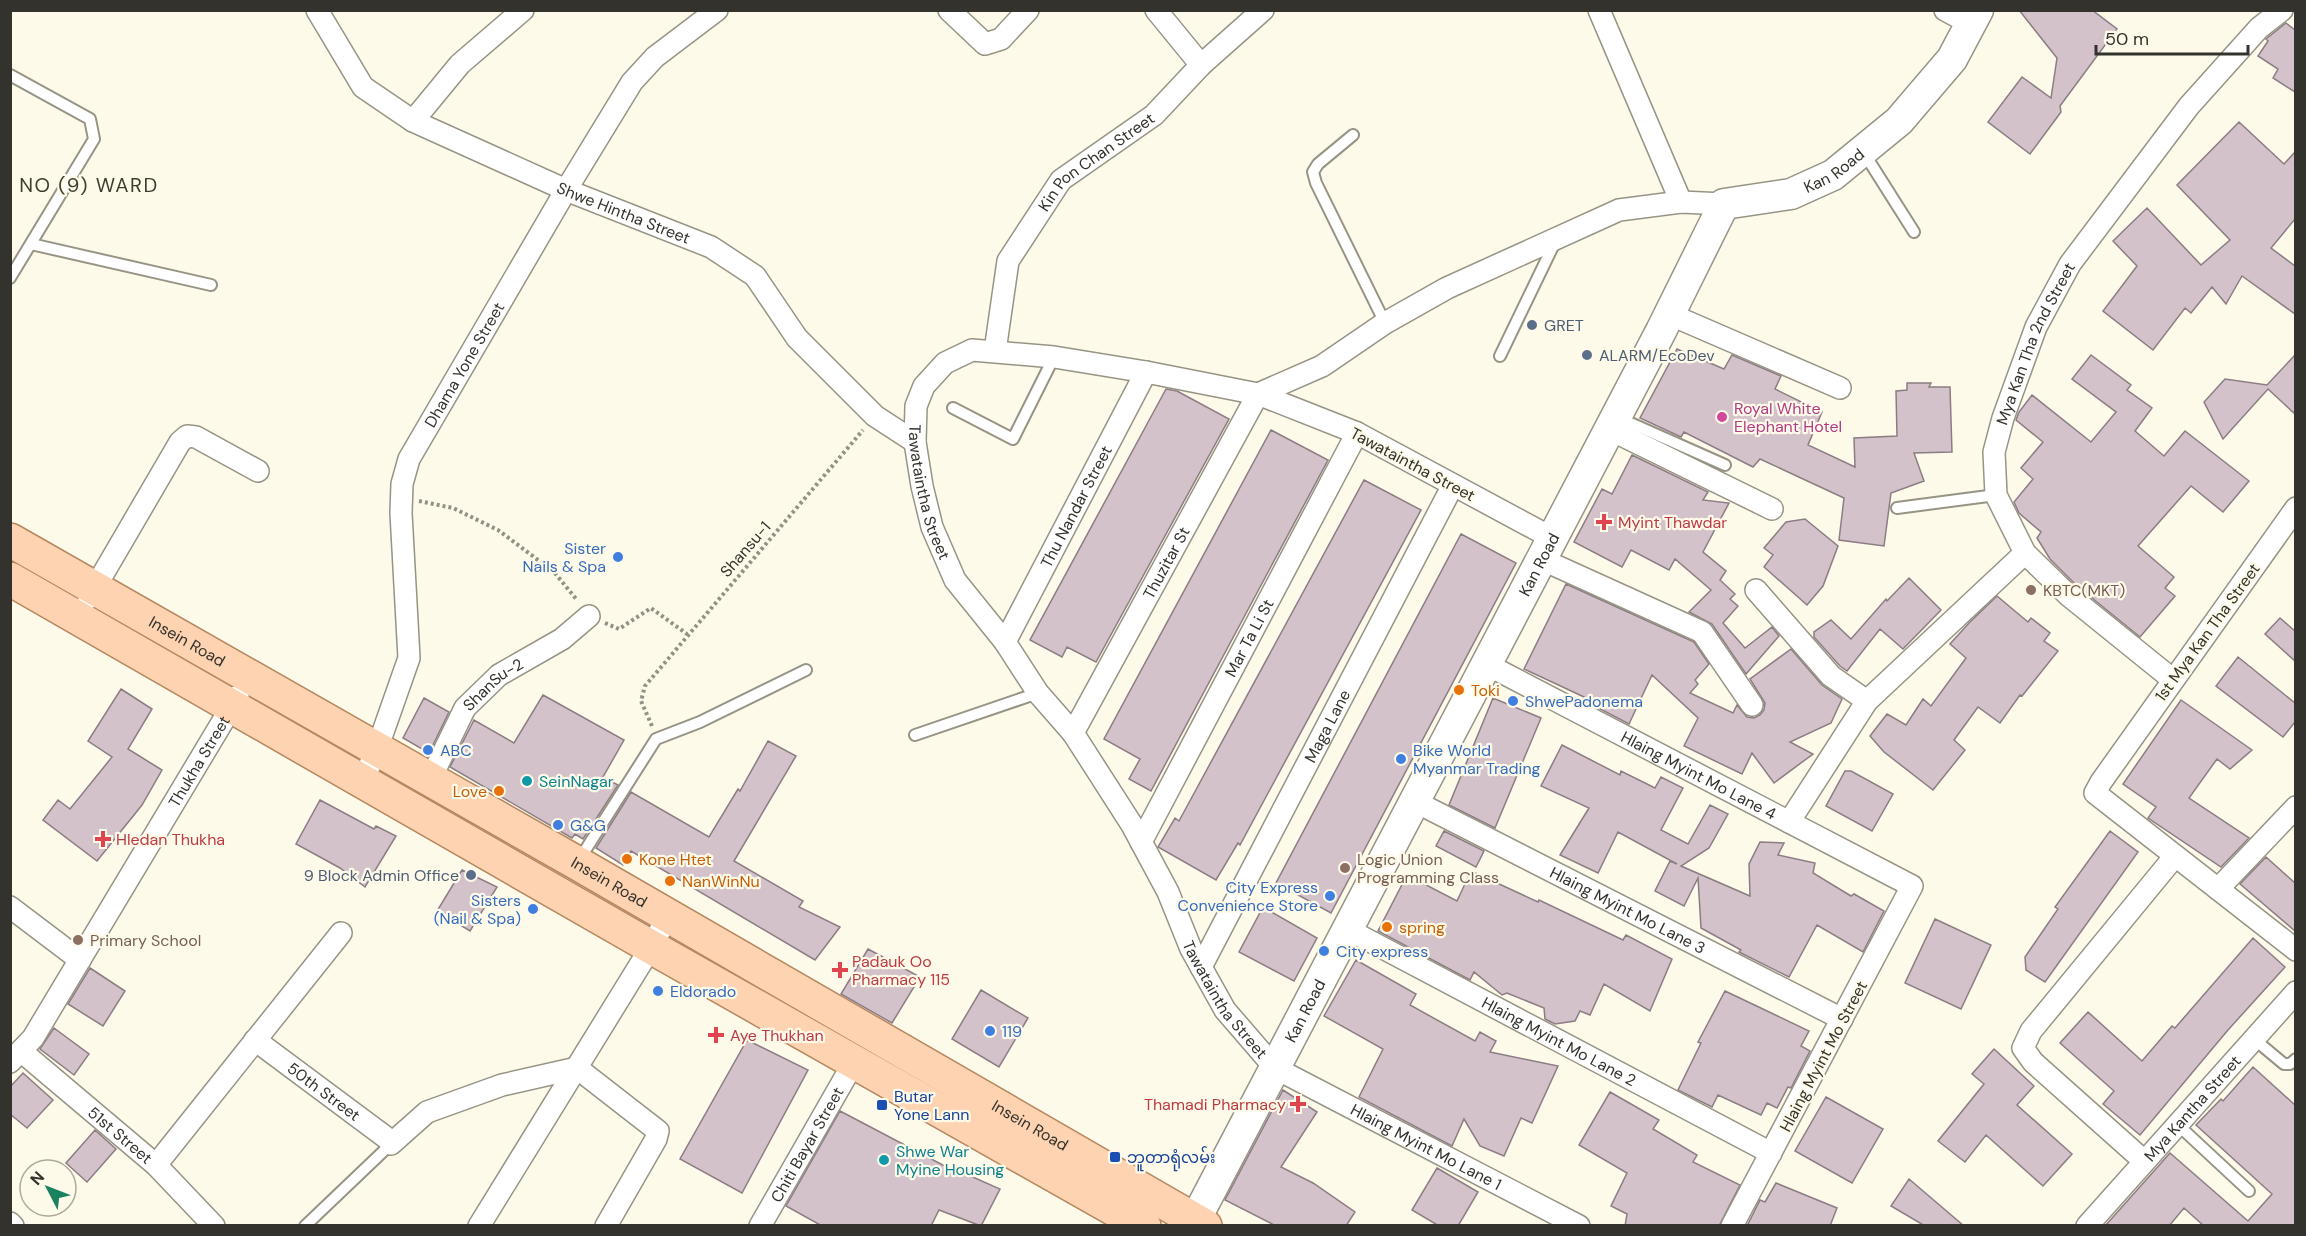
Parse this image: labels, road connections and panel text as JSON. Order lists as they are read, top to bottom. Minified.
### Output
{"streets":{"main road":["Kan Road","Insein Road"],"street":["Kin Pon Chan Street","Shwe Hintha Street","Mya Kan Tha 2nd Street","Dhama Yone Street","Tawataintha Street","Thu Nandar Street","Thuzitar St","1st Mya Kan Tha Street","Mar Ta Li St","ShanSu-2","Maga Lane","Thukha Street","Hlaing Myint Mo Lane 4","Hlaing Myint Mo Lane 3","Hlaing Myint Mo Lane 2","Hlaing Myint Mo Street","50th Street","Mya Kantha Street","51st Street","Chiti Bayar Street","Hlaing Myint Mo Lane 1"],"path":["Shansu-1"]},"crossings":[["Kin Pon Chan Street","Tawataintha Street"],["Kan Road","Tawataintha Street"],["Kan Road","Insein Road"],["Kan Road","Hlaing Myint Mo Lane 4"],["Kan Road","Hlaing Myint Mo Lane 3"],["Kan Road","Hlaing Myint Mo Lane 2"],["Kan Road","Hlaing Myint Mo Lane 1"],["Shwe Hintha Street","Dhama Yone Street"],["Shwe Hintha Street","Tawataintha Street"],["Shwe Hintha Street","Shansu-1"],["Mya Kan Tha 2nd Street","1st Mya Kan Tha Street"],["Dhama Yone Street","Insein Road"],["Tawataintha Street","Thu Nandar Street"],["Tawataintha Street","Thuzitar St"],["Tawataintha Street","Mar Ta Li St"],["Tawataintha Street","Maga Lane"],["Tawataintha Street","Hlaing Myint Mo Lane 1"],["Insein Road","ShanSu-2"],["Insein Road","Thukha Street"],["Insein Road","Chiti Bayar Street"],["Thukha Street","51st Street"],["Hlaing Myint Mo Lane 4","Hlaing Myint Mo Street"],["Hlaing Myint Mo Lane 3","Hlaing Myint Mo Street"],["Hlaing Myint Mo Lane 2","Hlaing Myint Mo Street"]],"districts":["NO (9) WARD"],"places":{"other":["GRET","ALARM/EcoDev","Royal White Elephant Hotel","Sister Nails & Spa","KBTC(MKT)","Toki","ShwePadonema","ABC","Bike World Myanmar Trading","SeinNagar","Love","G&G","Kone Htet","Logic Union Programming Class","9 Block Admin Office","NanWinNu","City Express Convenience Store","Sisters (Nail & Spa)","spring","Primary School","City express","Eldorado","119","Shwe War Myine Housing"],"health":["Myint Thawdar","Hledan Thukha","Padauk Oo Pharmacy 115","Aye Thukhan","Thamadi Pharmacy"],"transit":["Butar Yone Lann","ဘူတာရုံလမ်း"]},"scale_bar":"50 m","north":"top left"}
